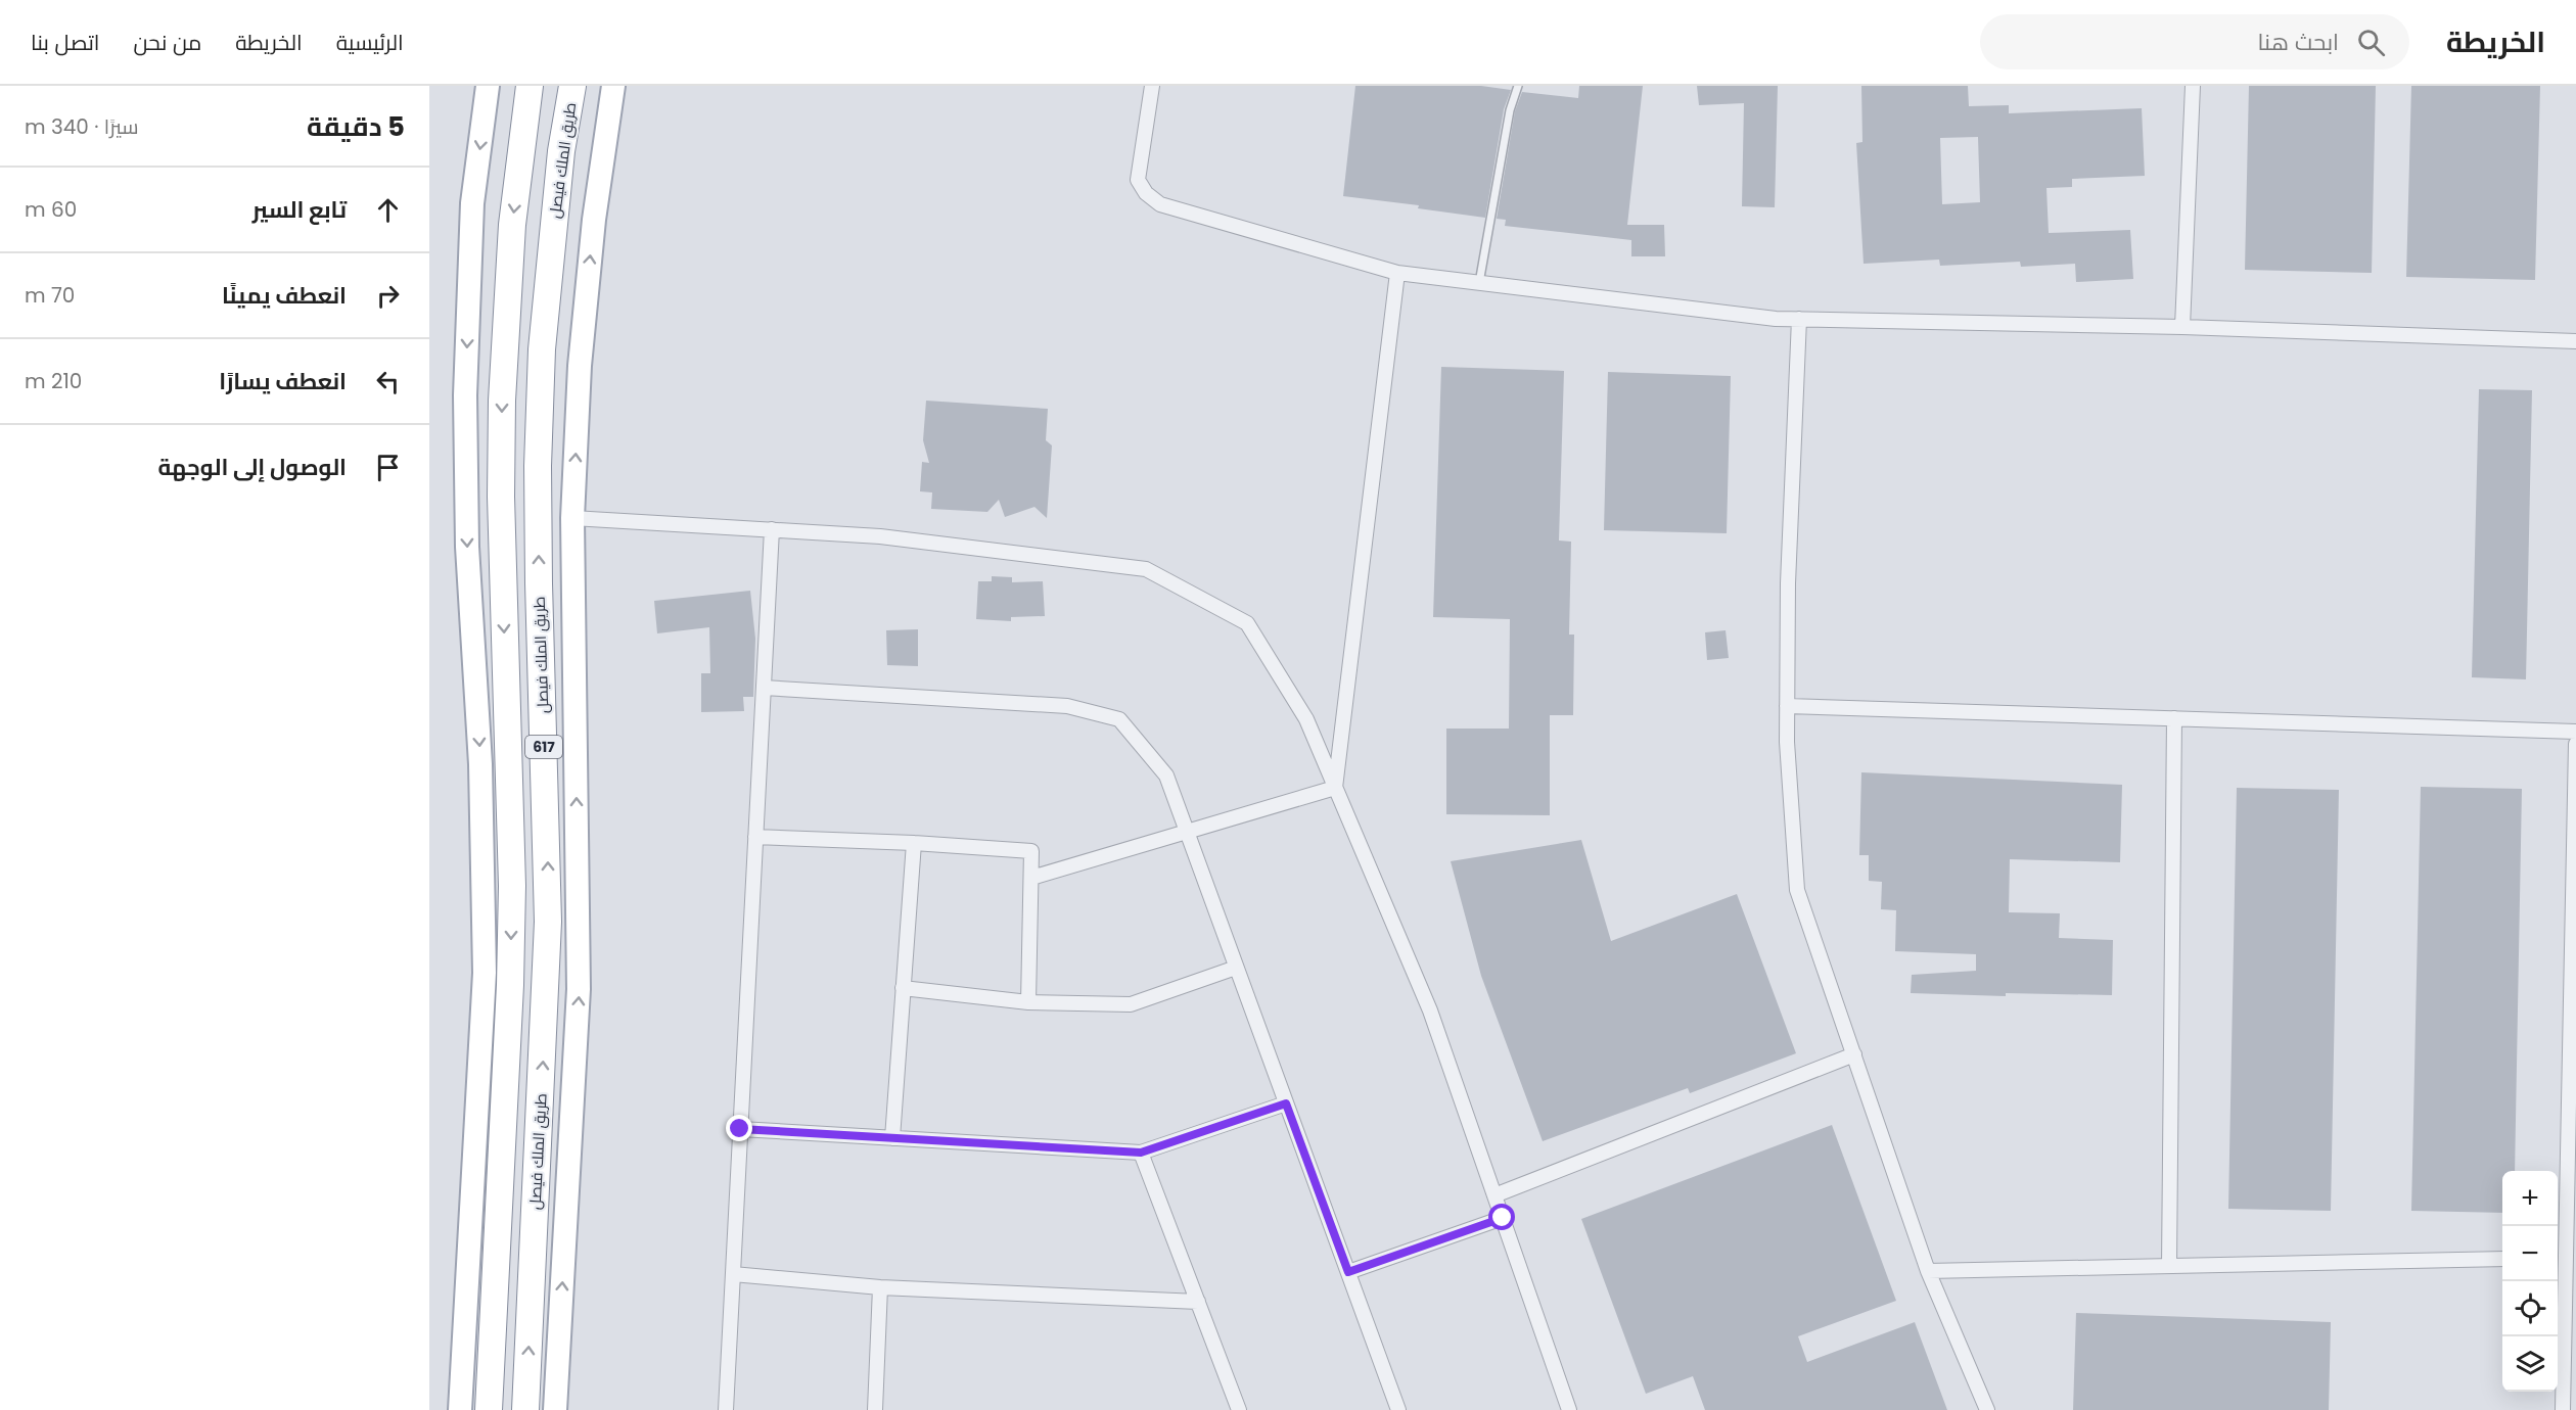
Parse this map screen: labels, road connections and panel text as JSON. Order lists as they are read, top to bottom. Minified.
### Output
{"streets":{"highway":["طريق الملك فيصل","617"]},"page":{"header":"الخريطة","search":"ابحث هنا","nav":["الرئيسية","الخريطة","من نحن","اتصل بنا"],"heading":["5 دقيقة","سيرًا · 340 m"],"list":[["تابع السير","60 m"],["انعطف يمينًا","70 m"],["انعطف يسارًا","210 m"],"الوصول إلى الوجهة"],"map_buttons":["+","−"]}}
